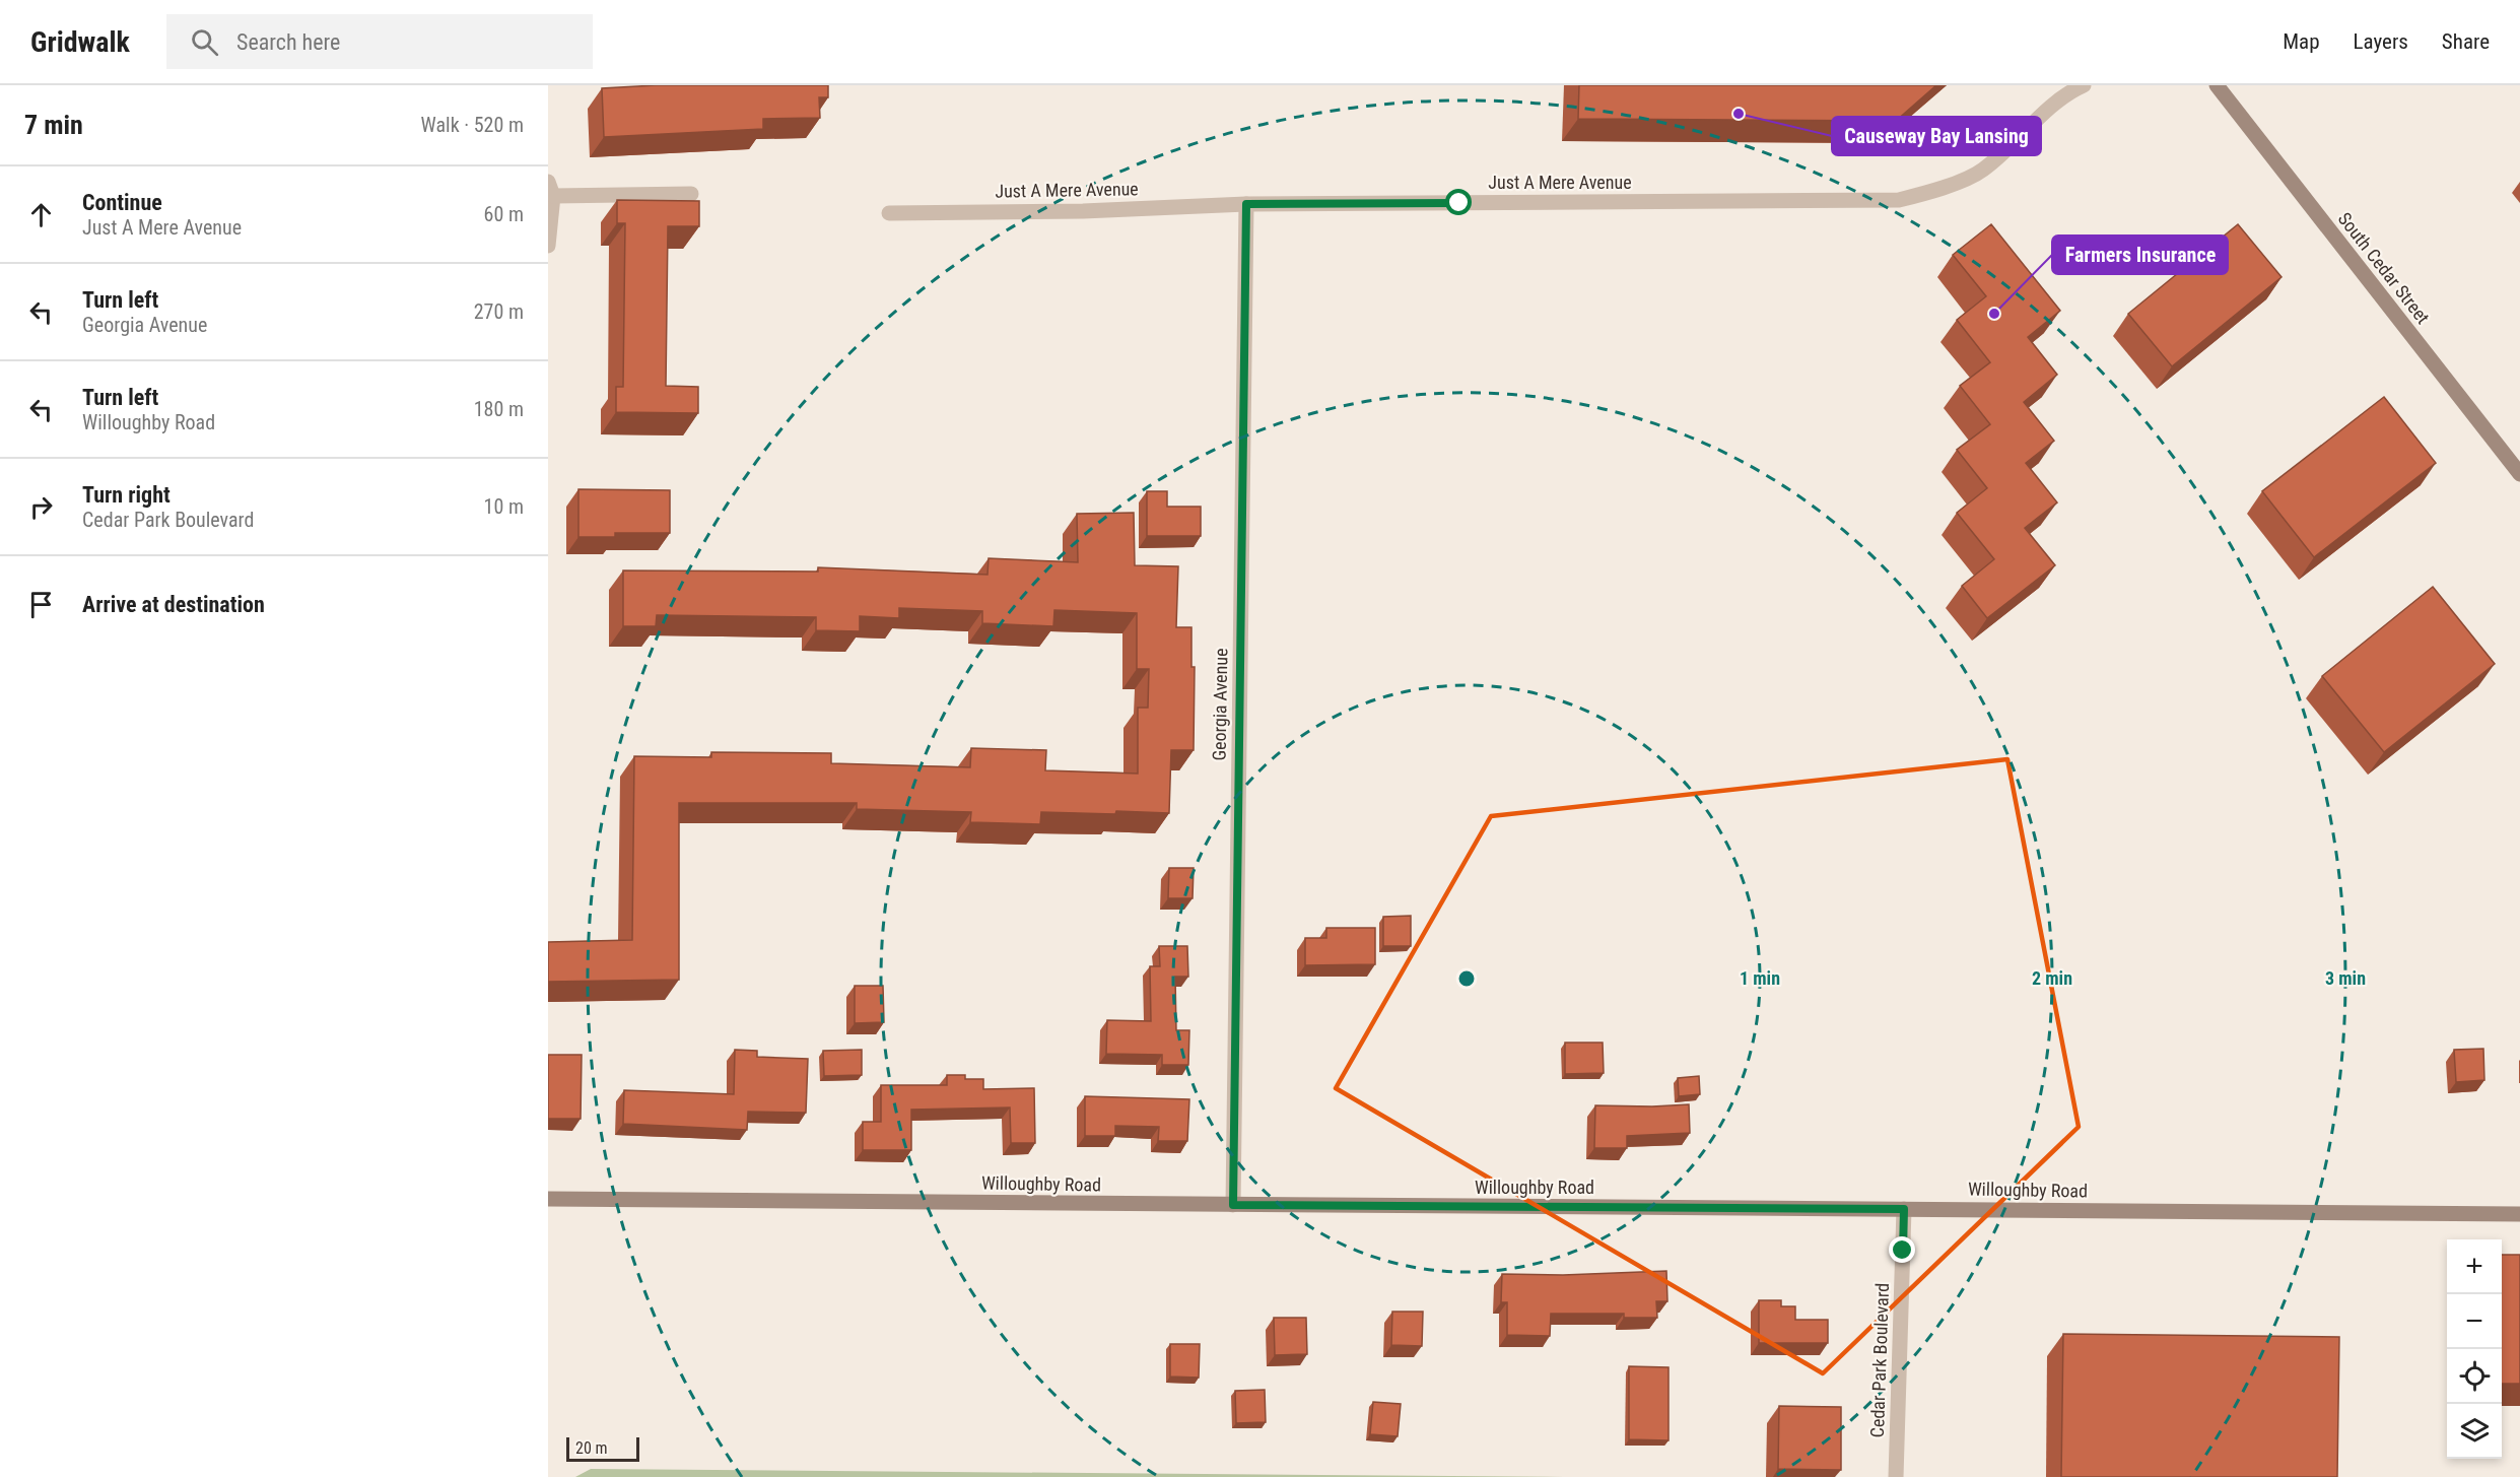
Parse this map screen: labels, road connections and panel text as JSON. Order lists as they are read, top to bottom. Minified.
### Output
{"streets":{"street":["Just A Mere Avenue","South Cedar Street","Georgia Avenue","Willoughby Road","Cedar Park Boulevard"]},"crossings":[["Just A Mere Avenue","Georgia Avenue"],["Georgia Avenue","Willoughby Road"],["Willoughby Road","Cedar Park Boulevard"]],"places":["Causeway Bay Lansing","Farmers Insurance"],"scale_bar":"20 m","page":{"header":"Gridwalk","search":"Search here","nav":["Map","Layers","Share"],"heading":["7 min","Walk · 520 m"],"list":[["Continue","Just A Mere Avenue","60 m"],["Turn left","Georgia Avenue","270 m"],["Turn left","Willoughby Road","180 m"],["Turn right","Cedar Park Boulevard","10 m"],"Arrive at destination"],"map_buttons":["+","−"],"scale":"20 m"},"rings":["1 min","2 min","3 min"]}
